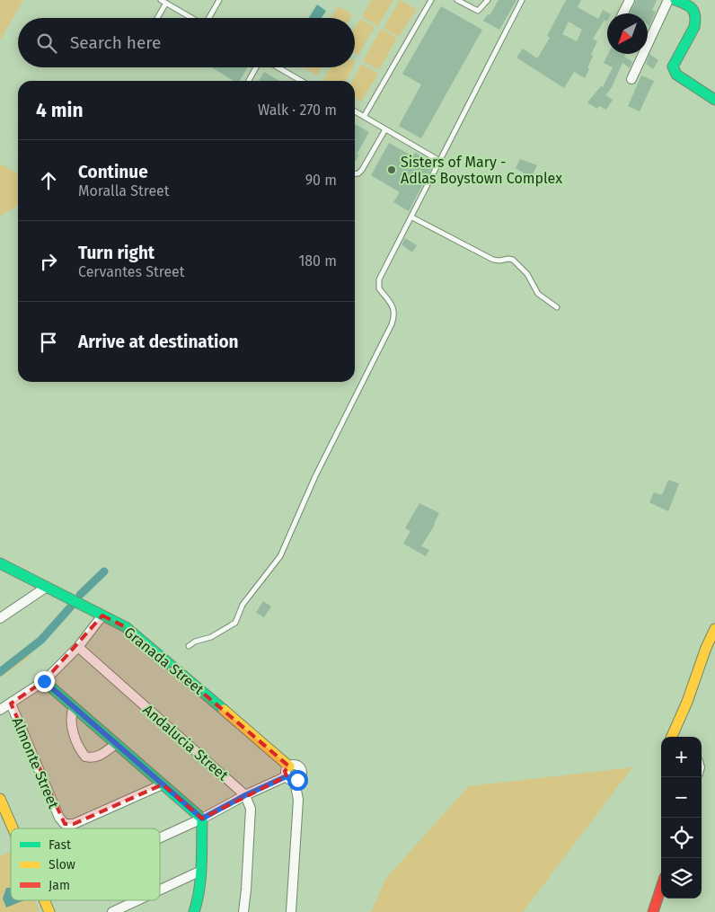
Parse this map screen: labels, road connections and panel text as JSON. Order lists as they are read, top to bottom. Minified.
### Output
{"streets":{"street":["Granada Street","Andalucia Street","Almonte Street"]},"places":["Sisters of Mary - Adlas Boystown Complex"],"legend":["Fast","Slow","Jam"],"north":"bottom left","page":{"search":"Search here","heading":["4 min","Walk · 270 m"],"list":[["Continue","Moralla Street","90 m"],["Turn right","Cervantes Street","180 m"],"Arrive at destination"],"map_buttons":["+","−"]}}
